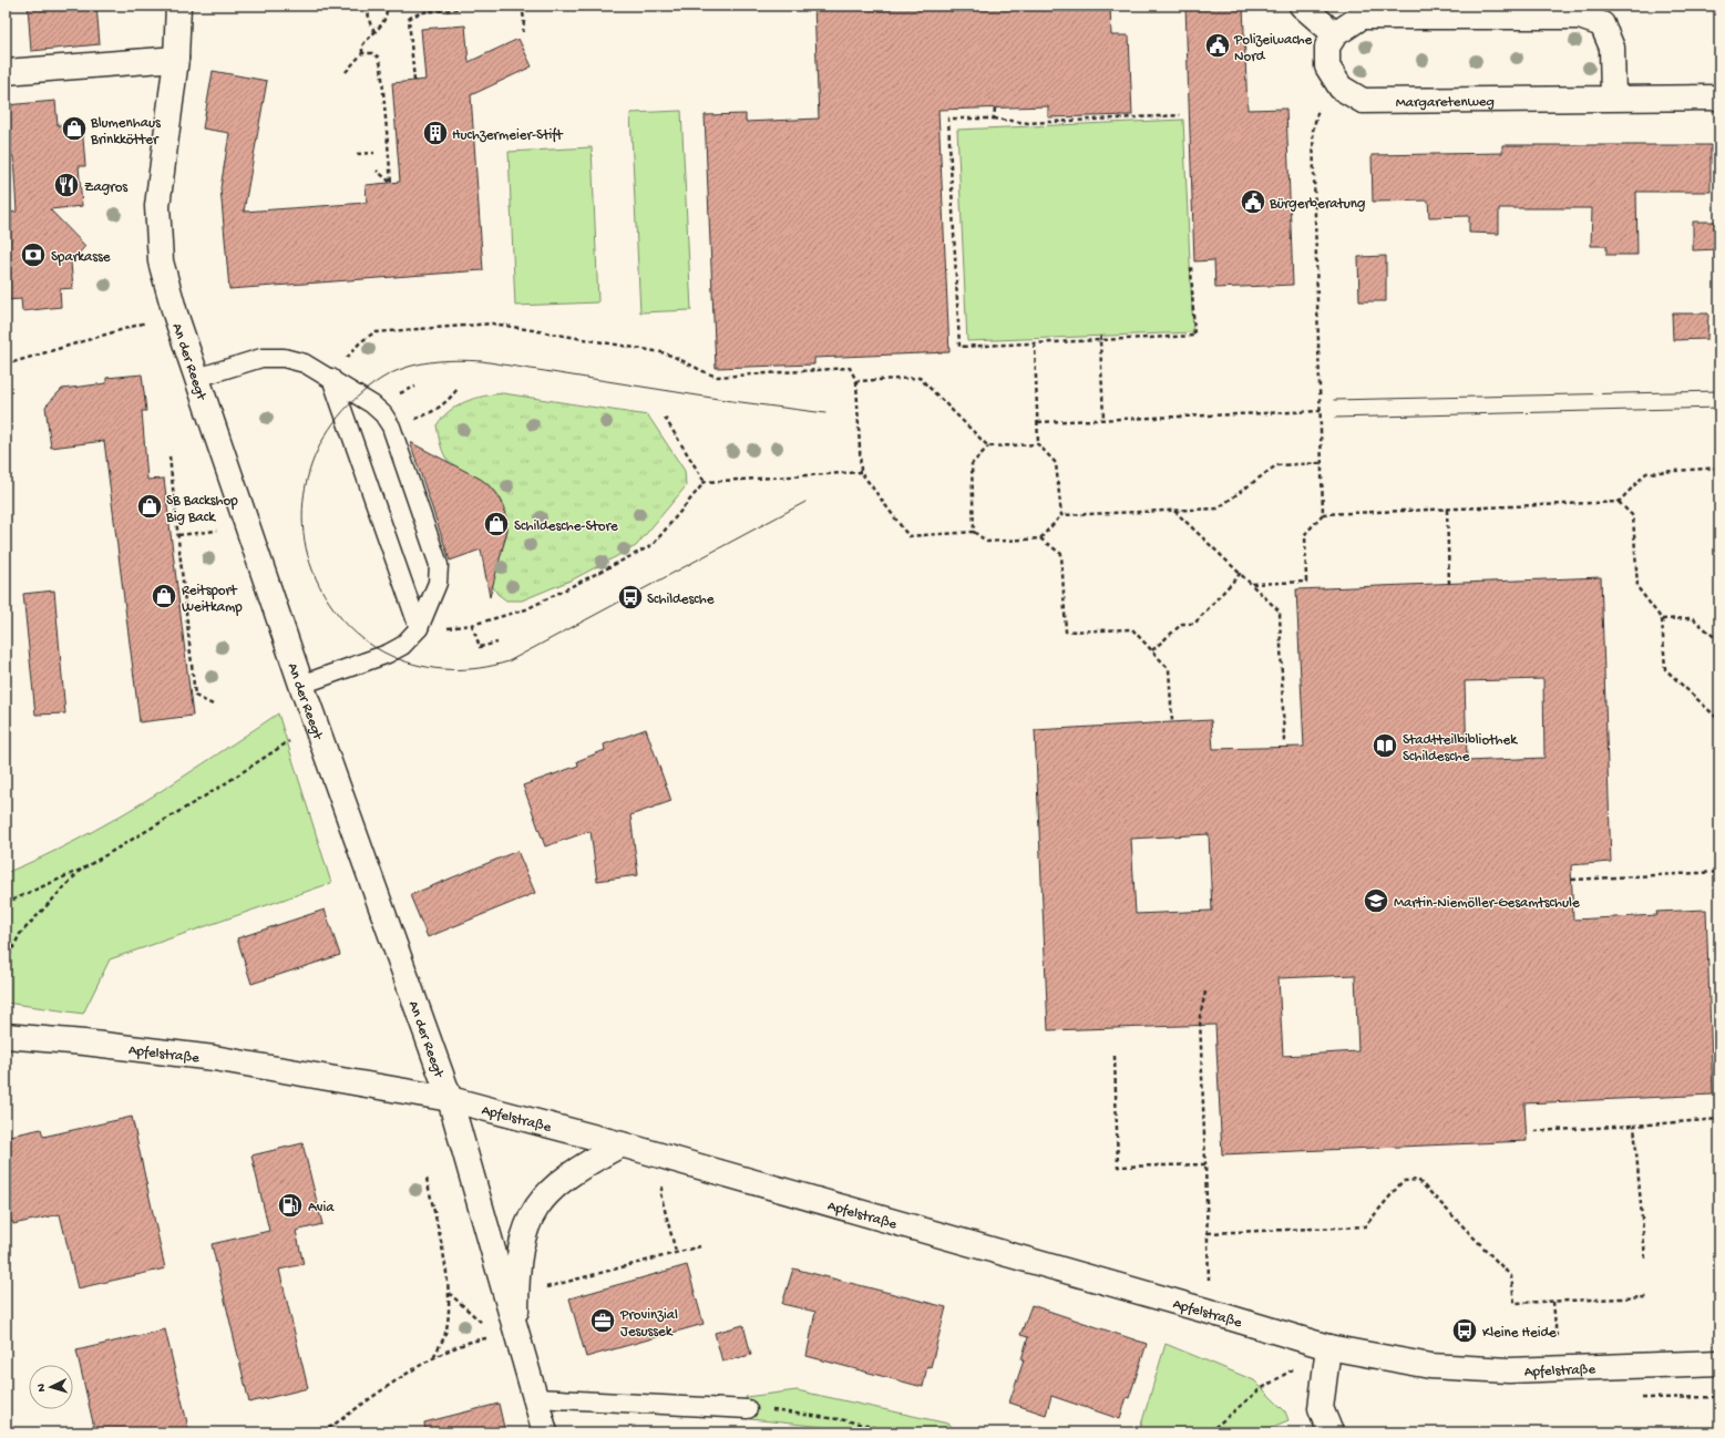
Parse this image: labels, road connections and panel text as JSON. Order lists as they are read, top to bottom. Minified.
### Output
{"streets":{"street":["Margaretenweg","An der Reegt","Apfelstraße"]},"crossings":[["An der Reegt","Apfelstraße"]],"places":{"public building":["Polizeiwache Nord","Bürgerberatung"],"shop":["Blumenhaus Brinkkötter","SB Backshop Big Back","Schildesche-Store","Reitsport Weitkamp"],"building":["Huchzermeier-Stift"],"restaurant":["Zagros"],"bank":["Sparkasse"],"bus stop":["Schildesche","Kleine Heide"],"library":["Stadtteilbibliothek Schildesche"],"school or university":["Martin-Niemöller-Gesamtschule"],"fuel station":["Avia"],"office":["Provinzial Jesussek"]},"north":"left"}
